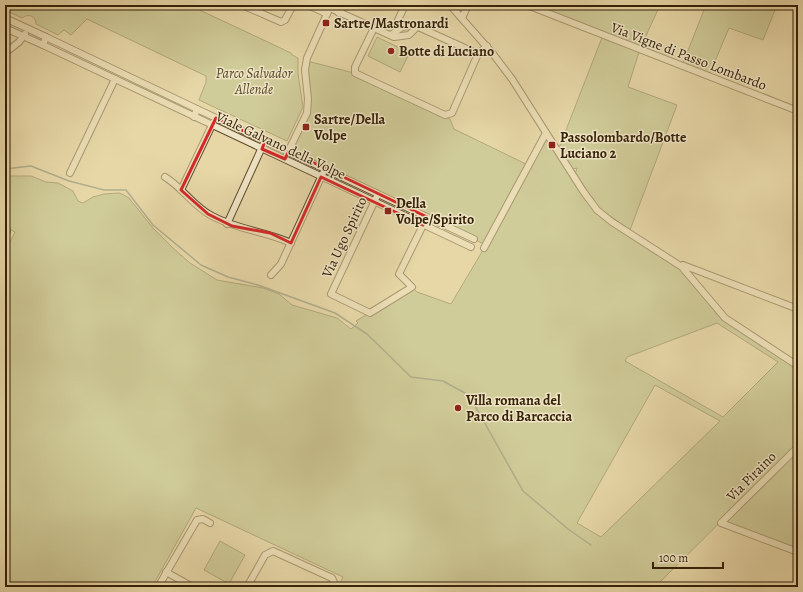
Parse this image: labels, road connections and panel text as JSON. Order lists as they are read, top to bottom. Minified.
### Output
{"streets":{"street":["Via Vigne di Passo Lombardo","Viale Galvano della Volpe","Via Ugo Spirito","Via Piraino"]},"crossings":[["Viale Galvano della Volpe","Via Ugo Spirito"]],"parks":["Parco Salvador Allende"],"places":{"transit":["Sartre/Mastronardi","Sartre/Della Volpe","Passolombardo/Botte Luciano 2","Della Volpe/Spirito"],"other":["Botte di Luciano","Villa romana del Parco di Barcaccia"]},"scale_bar":"100 m"}
